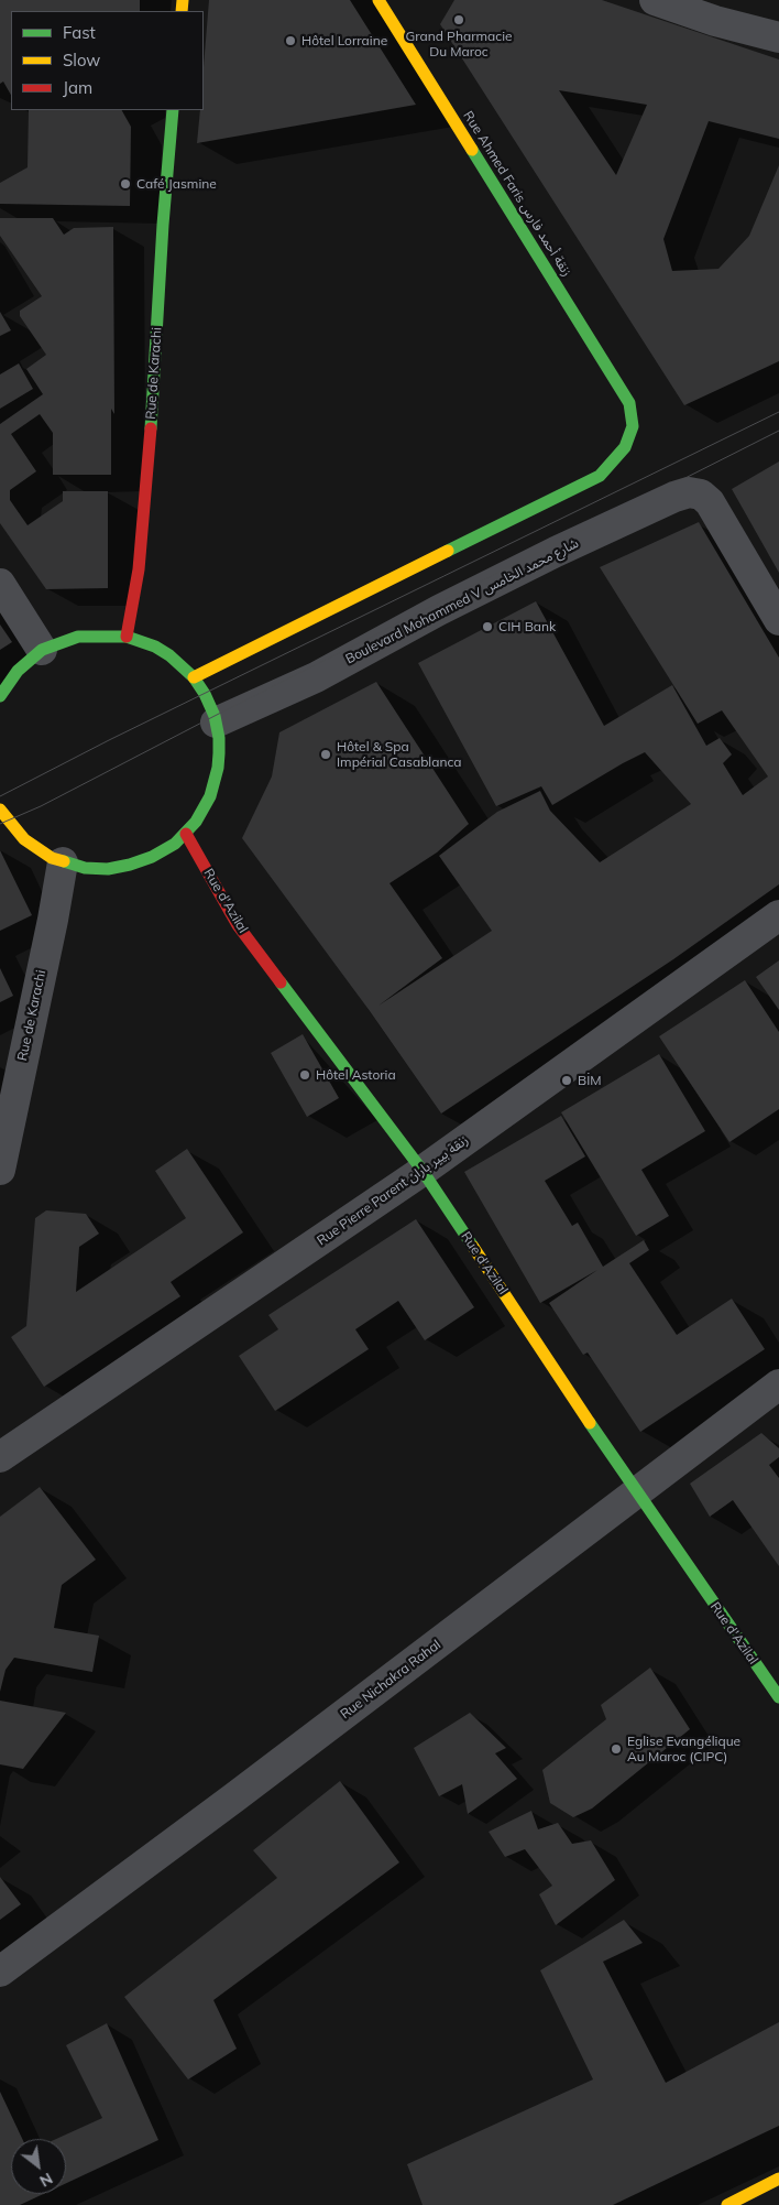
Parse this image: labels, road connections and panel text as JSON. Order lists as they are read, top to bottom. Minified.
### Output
{"streets":{"street":["Rue Ahmed Faris زنقة أحمد فارس","Rue de Karachi","Boulevard Mohammed V شارع محمد الخامس","Rue d'Azilal","Rue Pierre Parent زنقة بيير باران","Rue Nichakra Rahal"]},"crossings":[["Rue d'Azilal","Rue Pierre Parent زنقة بيير باران"],["Rue d'Azilal","Rue Nichakra Rahal"]],"places":["Grand Pharmacie Du Maroc","Hôtel Lorraine","Café Jasmine","CIH Bank","Hôtel & Spa Impérial Casablanca","Hôtel Astoria","BİM","Eglise Evangélique Au Maroc (CIPC)"],"legend":["Fast","Slow","Jam"],"north":"bottom right"}
